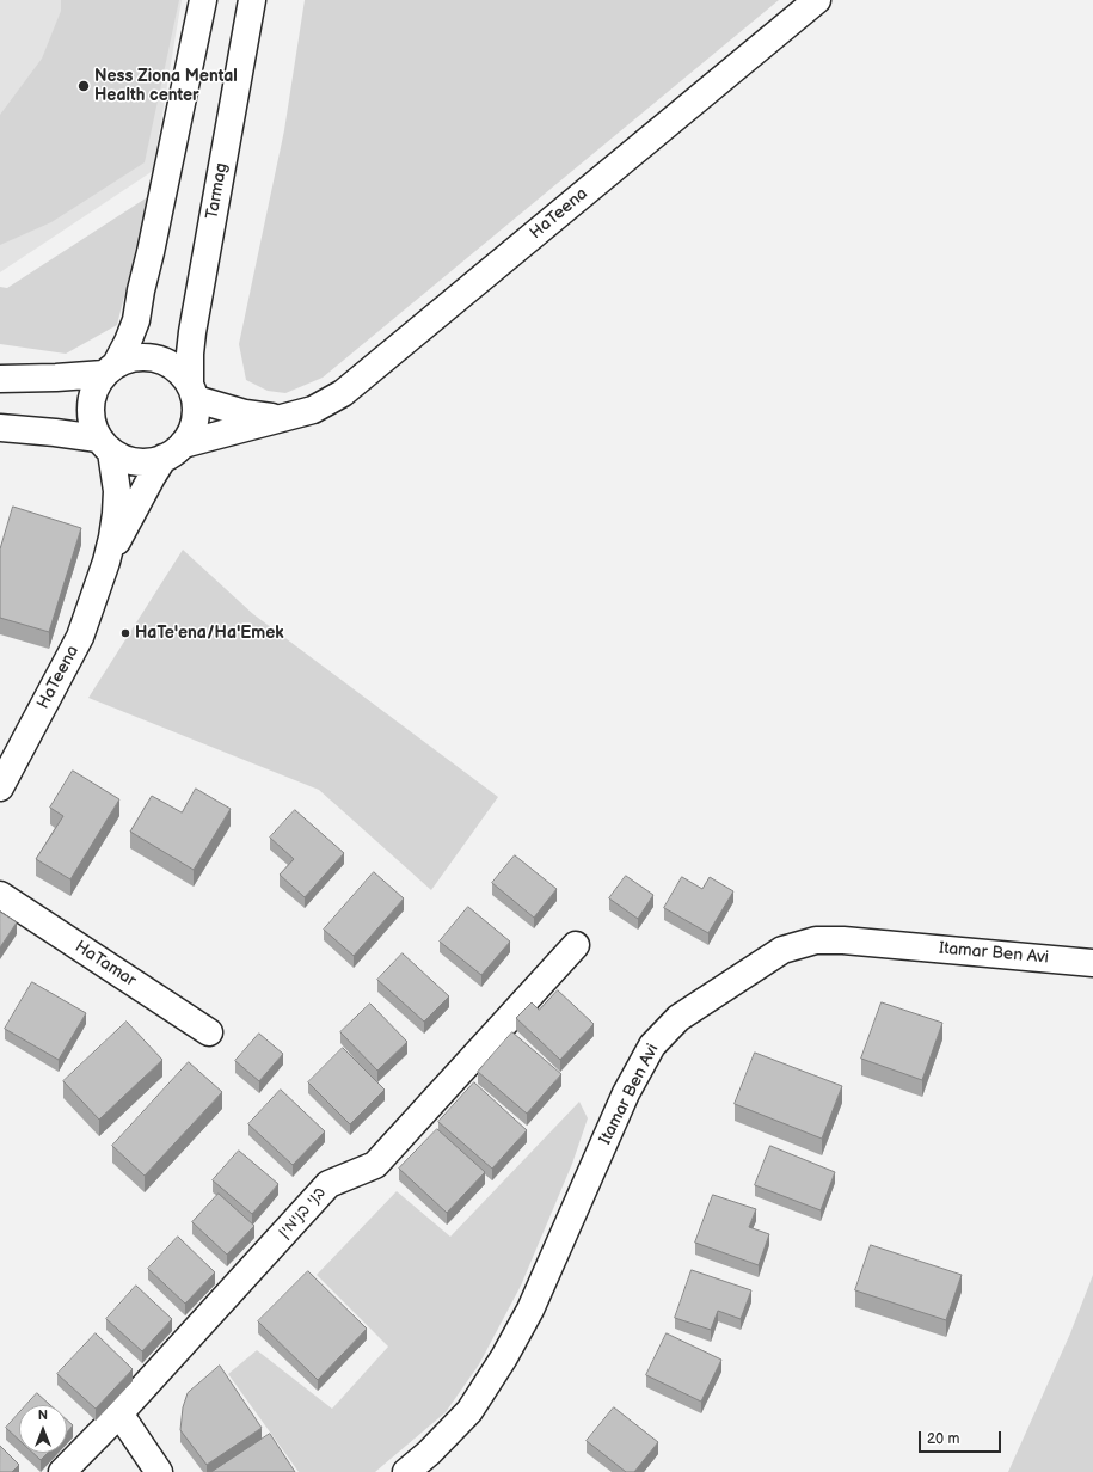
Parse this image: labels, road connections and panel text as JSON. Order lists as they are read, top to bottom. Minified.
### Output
{"streets":{"street":["Tarmag","HaTeena","Itamar Ben Avi","HaTamar","בני בנימין"]},"crossings":[["Tarmag","HaTeena"]],"places":["Ness Ziona Mental Health center","HaTe'ena/Ha'Emek"],"scale_bar":"20 m","north":"top"}
